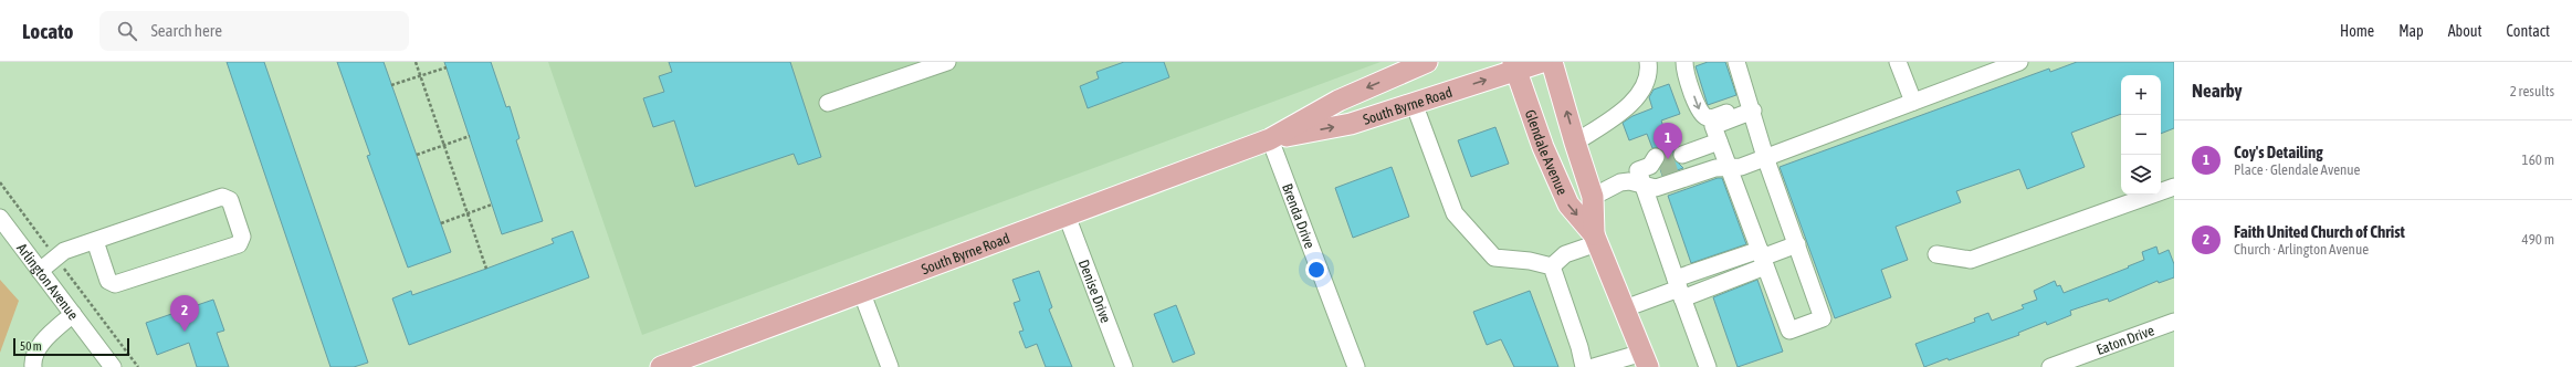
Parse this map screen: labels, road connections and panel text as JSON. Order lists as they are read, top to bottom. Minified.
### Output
{"streets":{"main road":["South Byrne Road","Glendale Avenue"],"street":["Brenda Drive","Arlington Avenue","Denise Drive","Eaton Drive"]},"crossings":[["South Byrne Road","Glendale Avenue"],["South Byrne Road","Brenda Drive"],["South Byrne Road","Denise Drive"]],"scale_bar":"50 m","page":{"header":"Locato","search":"Search here","nav":["Home","Map","About","Contact"],"heading":["Nearby","2 results"],"map_buttons":["+","−"],"list":[{"mark":"1","name":"Coy's Detailing","note":"Place · Glendale Avenue","value":"160 m"},{"mark":"2","name":"Faith United Church of Christ","note":"Church · Arlington Avenue","value":"490 m"}],"pins":["1","2"],"scale":"50 m"}}
